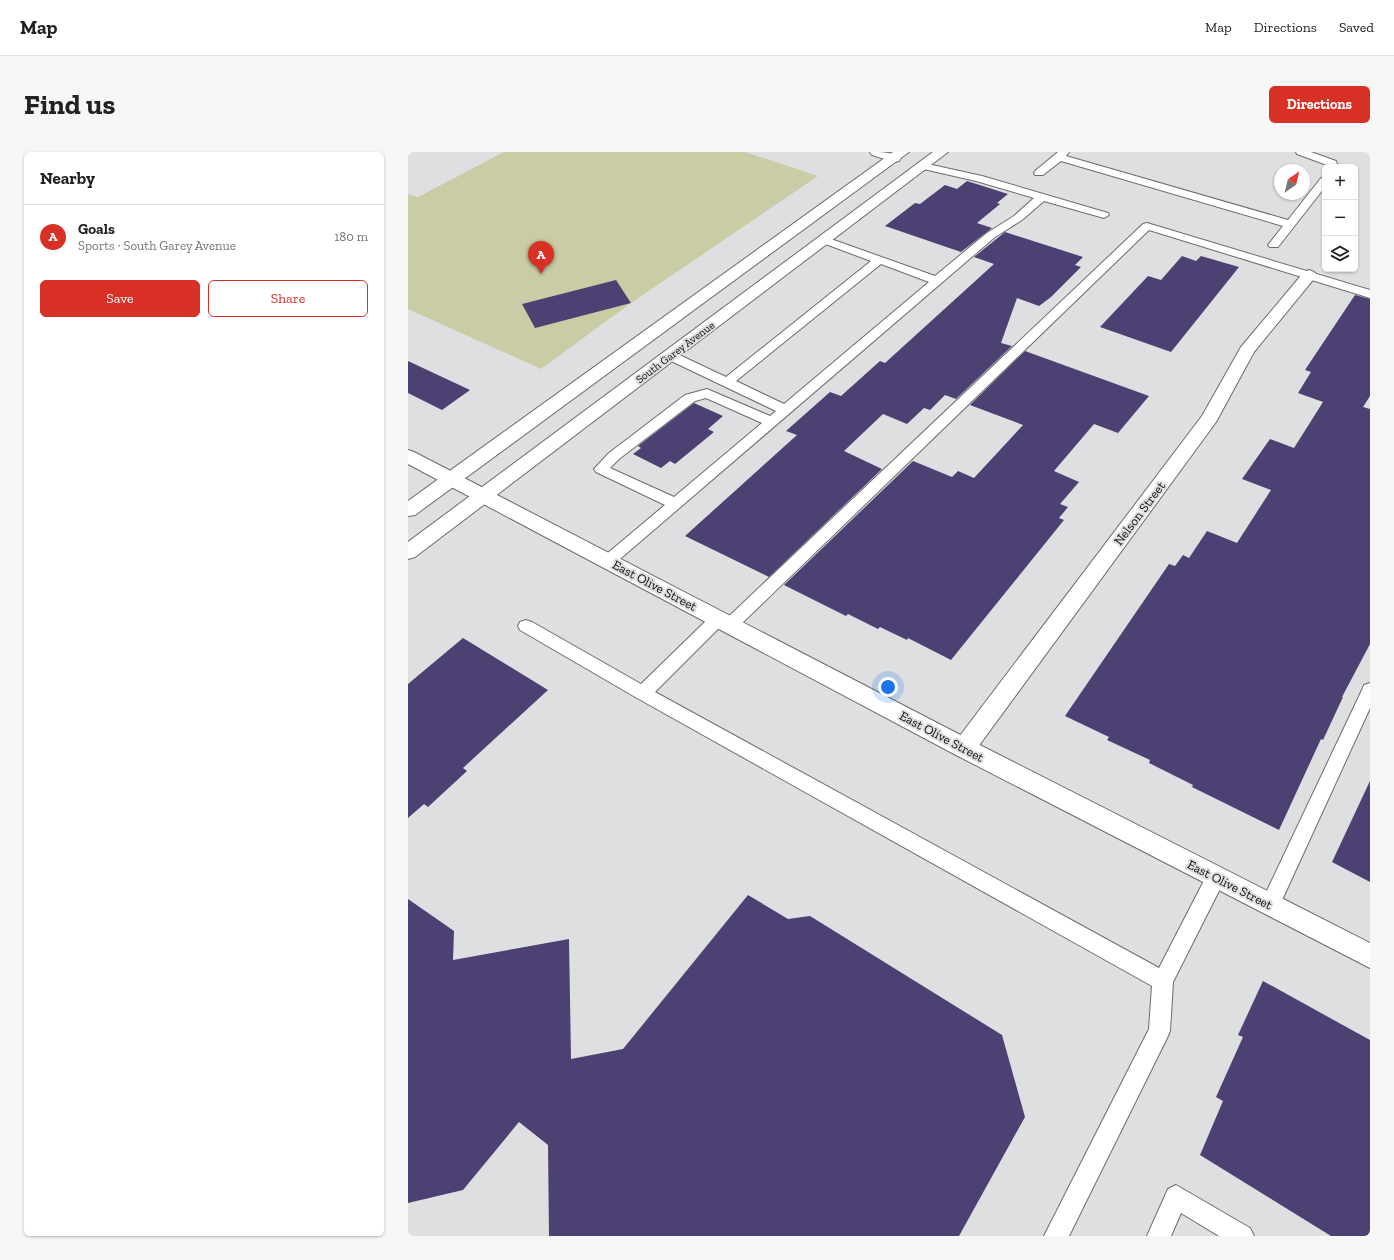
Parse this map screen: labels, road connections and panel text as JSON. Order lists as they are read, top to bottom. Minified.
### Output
{"streets":{"main road":["South Garey Avenue","Nelson Street","East Olive Street"]},"crossings":[["South Garey Avenue","East Olive Street"],["Nelson Street","East Olive Street"]],"north":"top right","page":{"header":"Map","nav":["Map","Directions","Saved"],"buttons":["Directions",["Save","Share"]],"title":"Find us","heading":"Nearby","map_buttons":["+","−"],"list":[{"mark":"A","name":"Goals","note":"Sports · South Garey Avenue","value":"180 m"}],"pins":"A"}}
